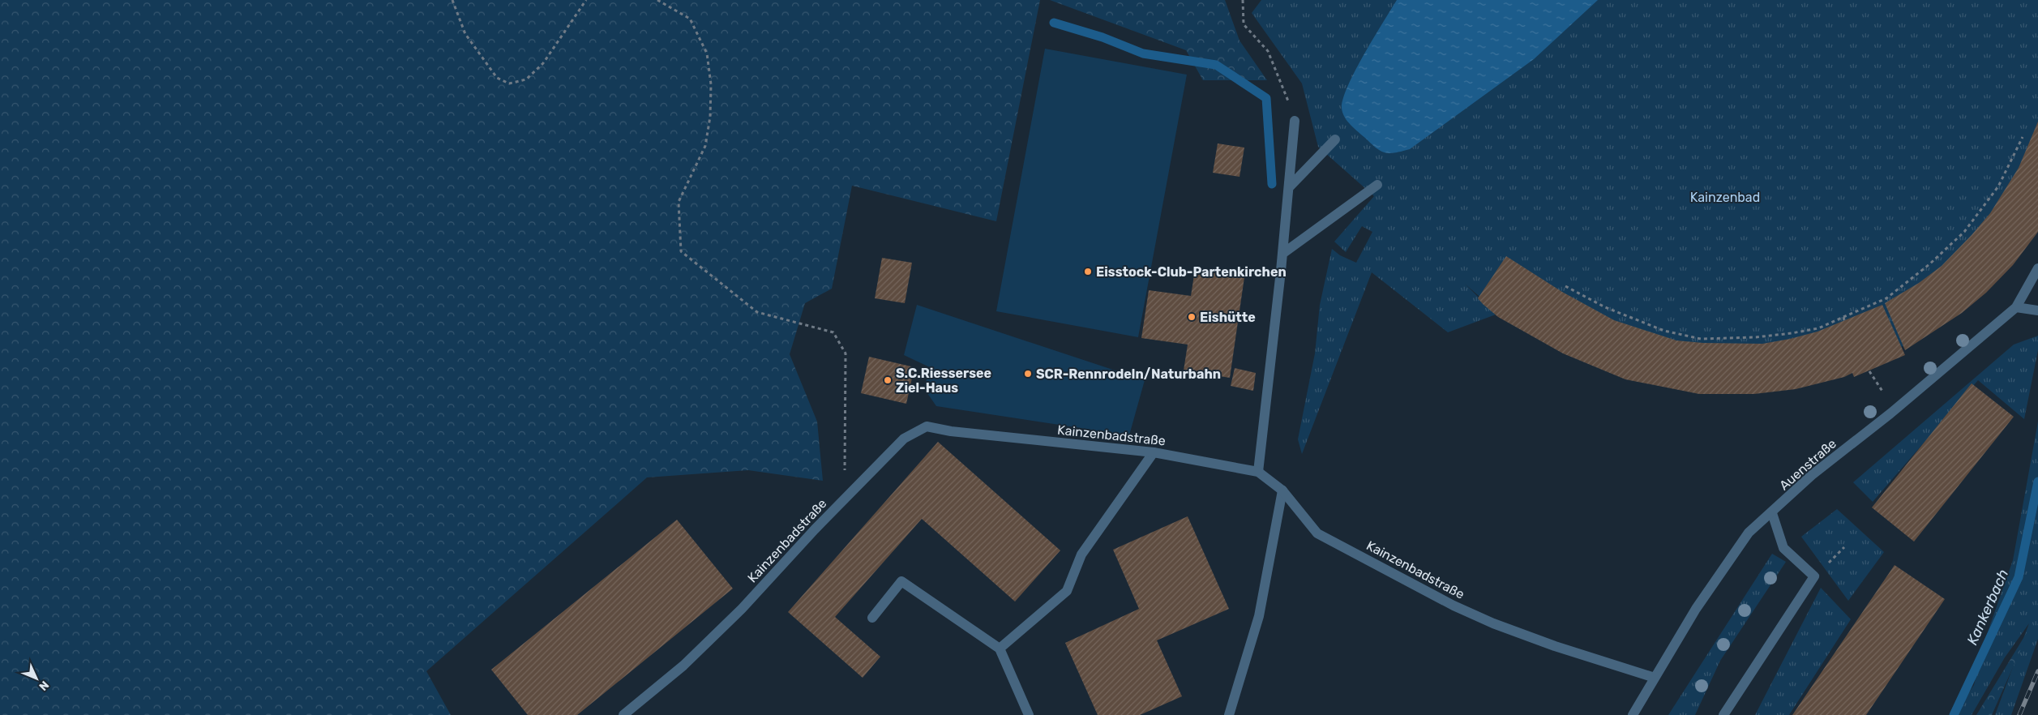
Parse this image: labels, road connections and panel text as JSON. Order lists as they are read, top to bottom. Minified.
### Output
{"streets":{"street":["Kainzenbadstraße","Auenstraße"]},"crossings":[["Kainzenbadstraße","Auenstraße"]],"water":["Kankerbach"],"parks":["Kainzenbad"],"places":["Eisstock-Club-Partenkirchen","Eishütte","SCR-Rennrodeln/Naturbahn","S.C.Riessersee Ziel-Haus"],"north":"bottom right"}
